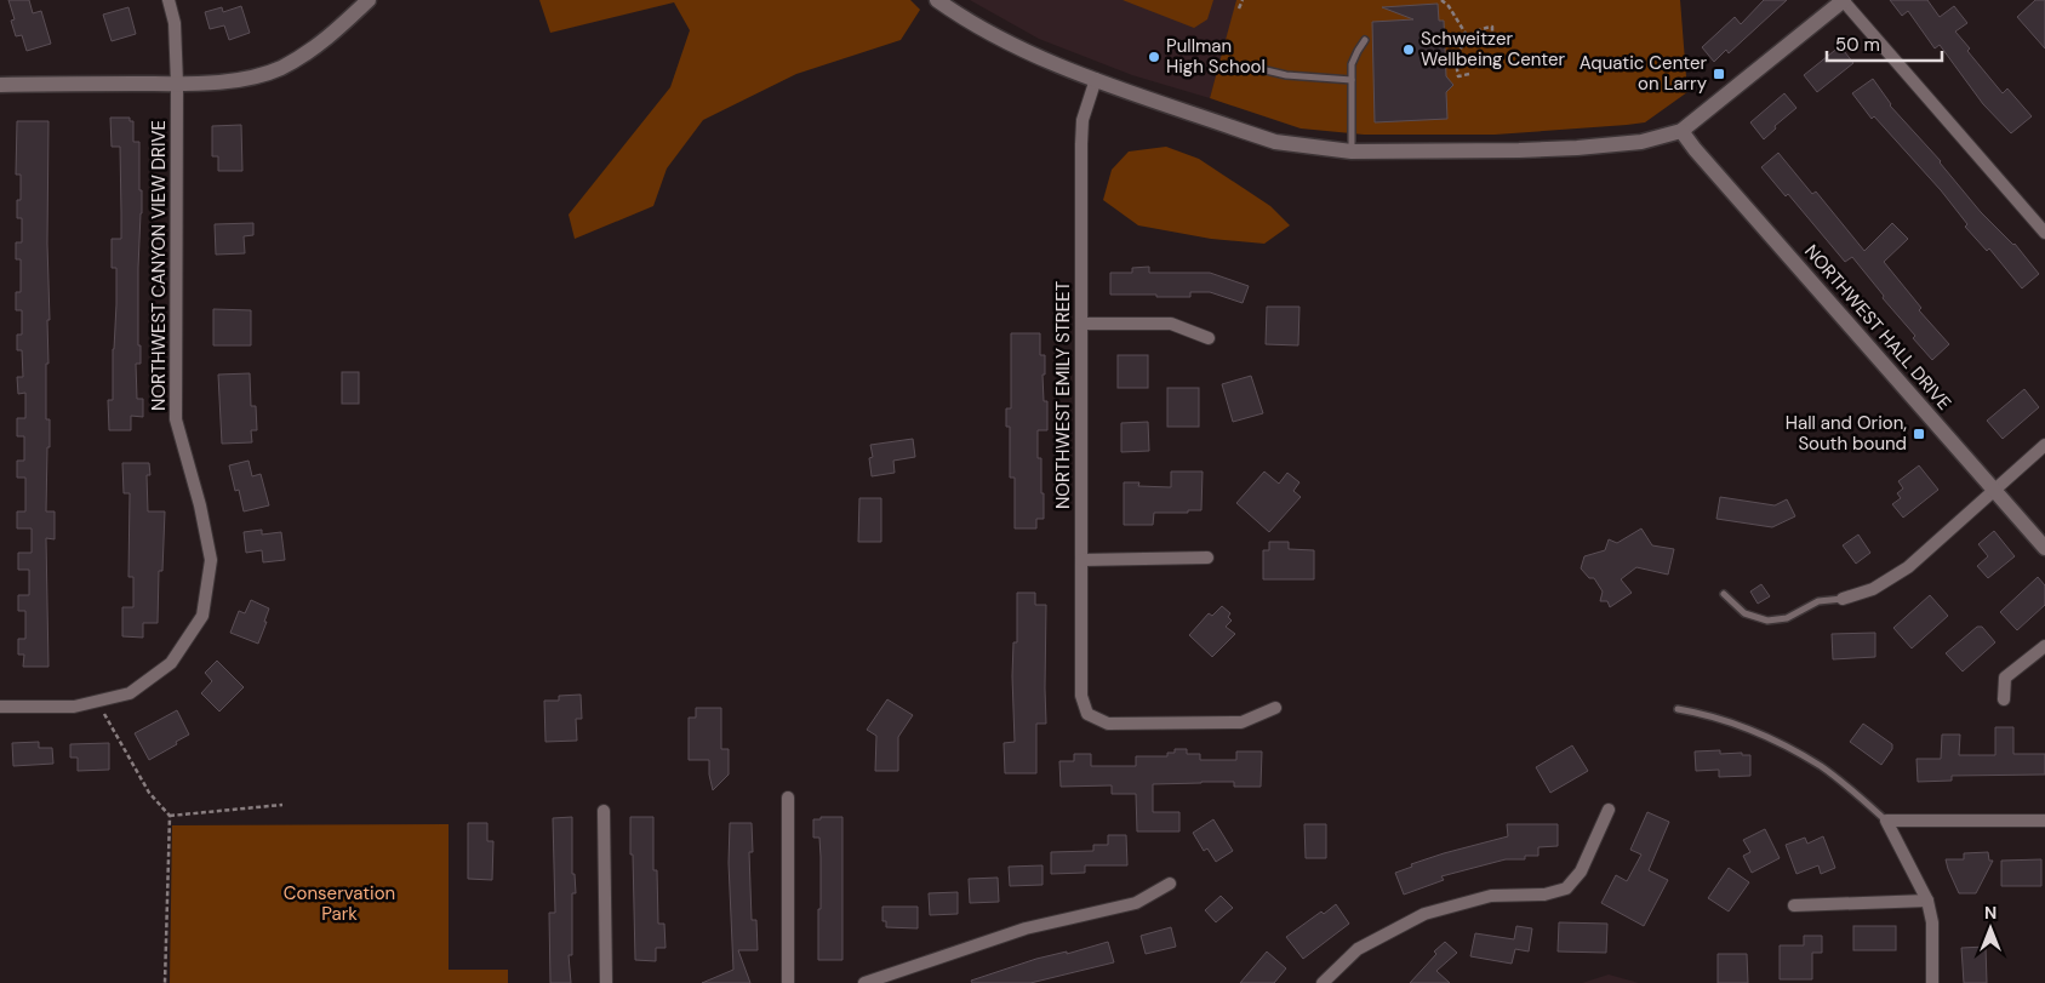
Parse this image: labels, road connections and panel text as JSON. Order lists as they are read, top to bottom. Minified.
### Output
{"streets":{"street":["NORTHWEST CANYON VIEW DRIVE","NORTHWEST HALL DRIVE","NORTHWEST EMILY STREET"]},"parks":["Conservation Park"],"places":{"other":["Schweitzer Wellbeing Center","Pullman High School"],"transit":["Aquatic Center on Larry","Hall and Orion, South bound"]},"scale_bar":"50 m","north":"top"}
